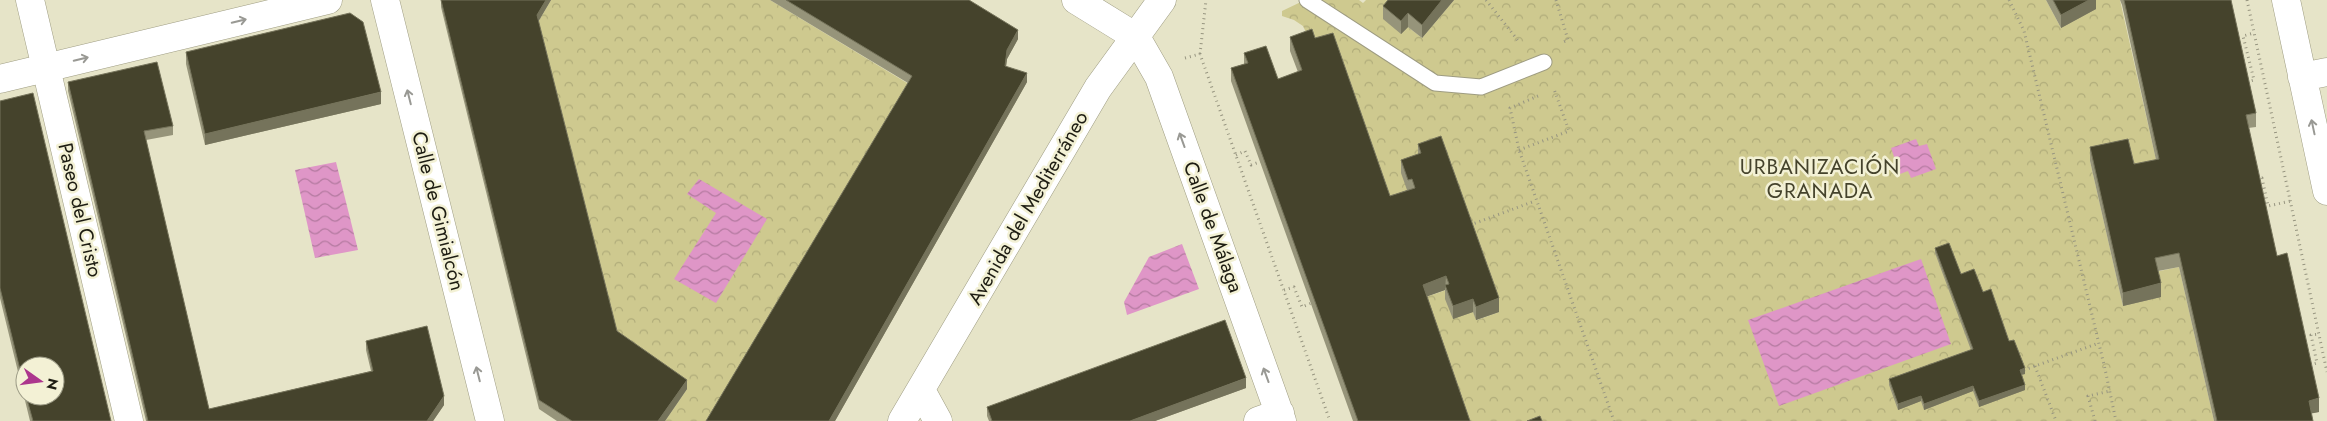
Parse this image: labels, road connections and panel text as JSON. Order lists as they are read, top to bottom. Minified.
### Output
{"streets":{"street":["Avenida del Mediterráneo","Paseo del Cristo","Calle de Gimialcón","Calle de Málaga"]},"crossings":[["Avenida del Mediterráneo","Calle de Málaga"]],"one_way":["Calle de Gimialcón","Calle de Málaga"],"districts":["URBANIZACIÓN GRANADA"],"north":"right"}
